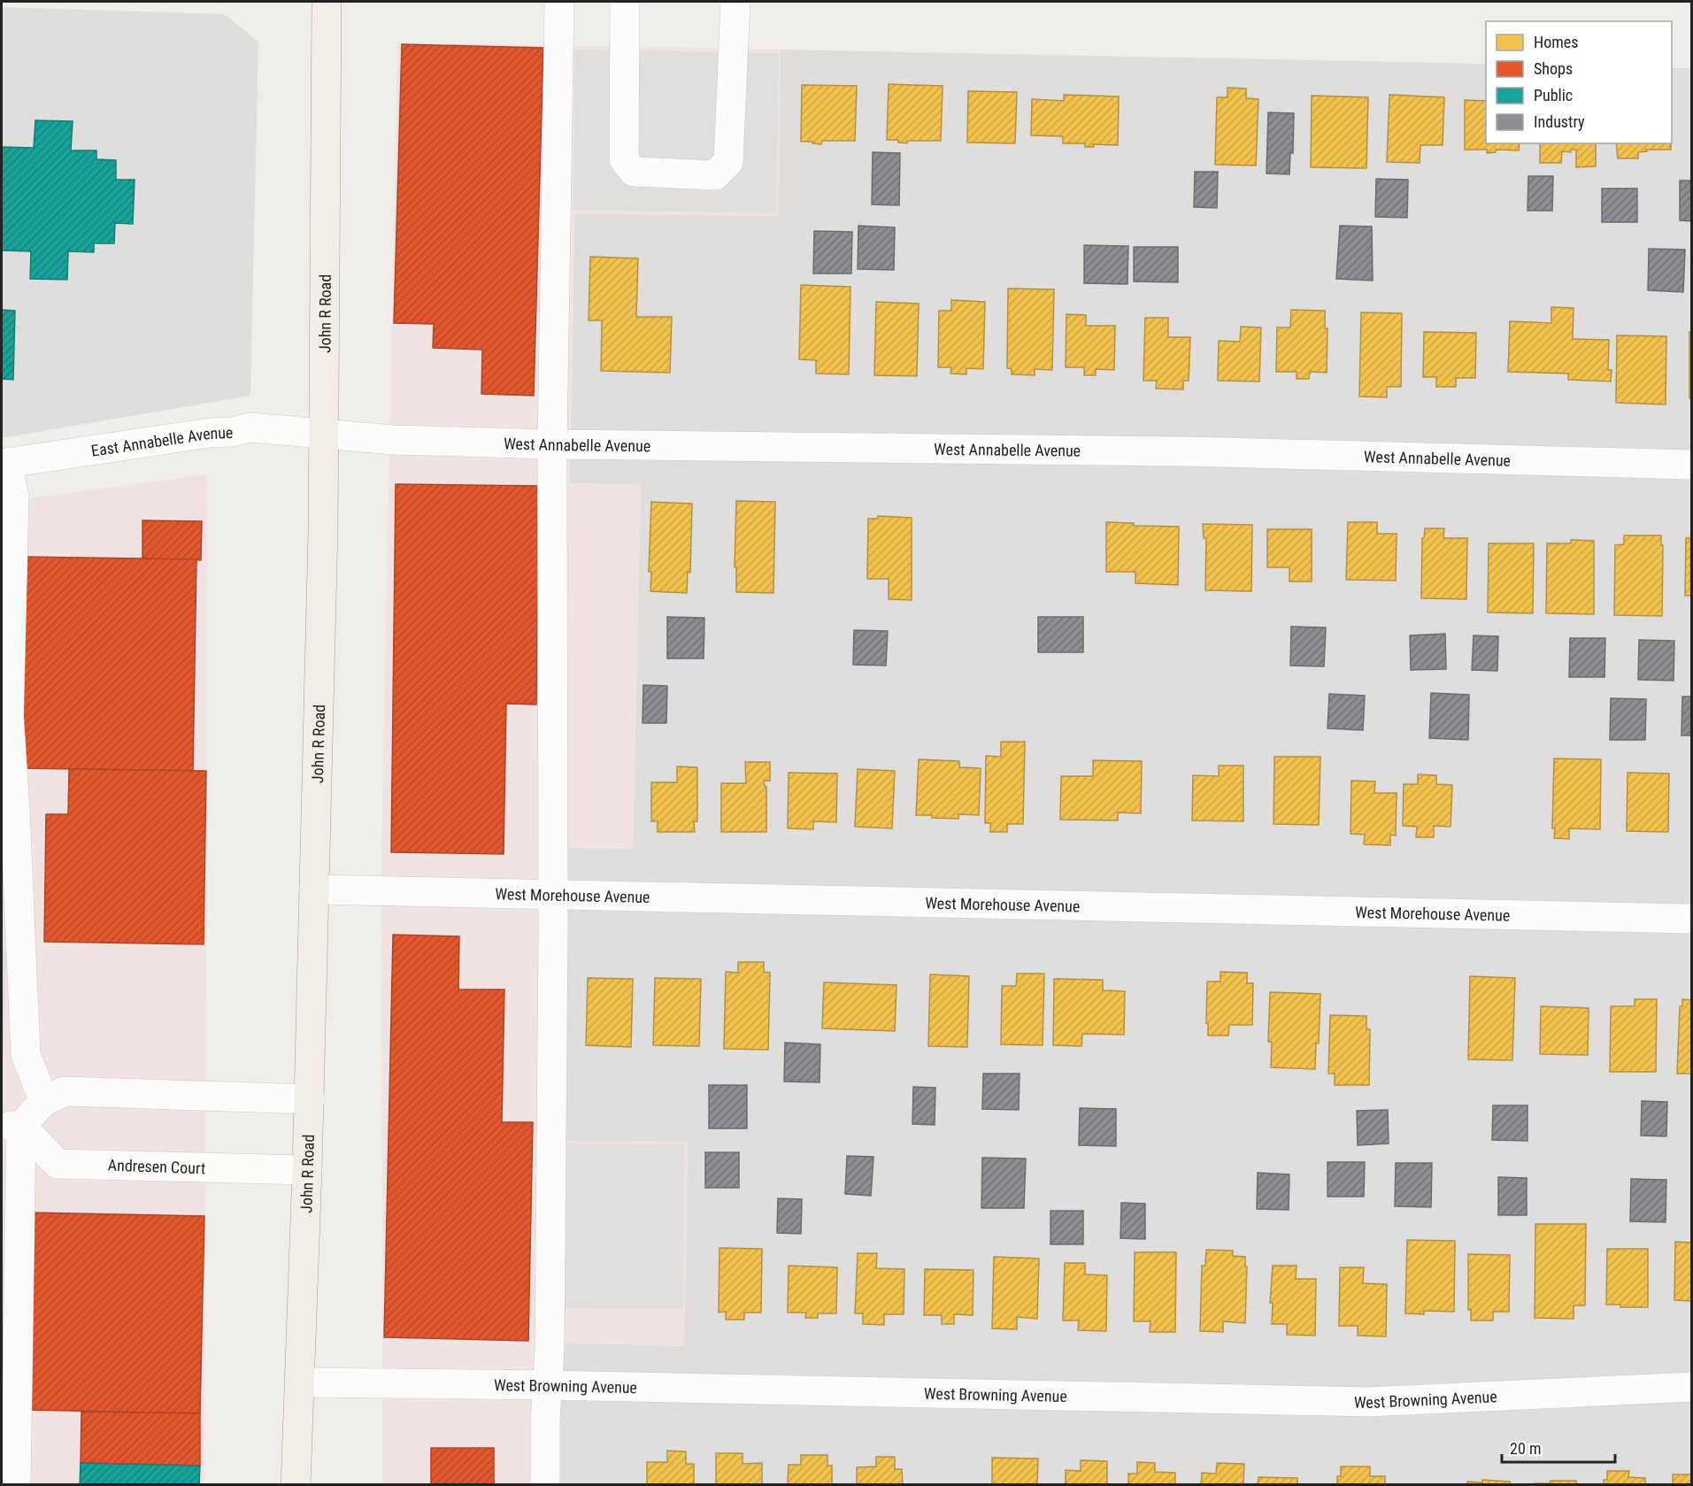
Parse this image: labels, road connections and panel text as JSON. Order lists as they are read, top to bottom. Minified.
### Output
{"streets":{"main road":["John R Road"],"street":["East Annabelle Avenue","West Annabelle Avenue","West Morehouse Avenue","Andresen Court","West Browning Avenue"]},"crossings":[["John R Road","East Annabelle Avenue"],["John R Road","West Annabelle Avenue"],["John R Road","West Morehouse Avenue"],["John R Road","Andresen Court"],["John R Road","West Browning Avenue"],["East Annabelle Avenue","West Annabelle Avenue"]],"legend":["Homes","Shops","Public","Industry"],"scale_bar":"20 m"}
